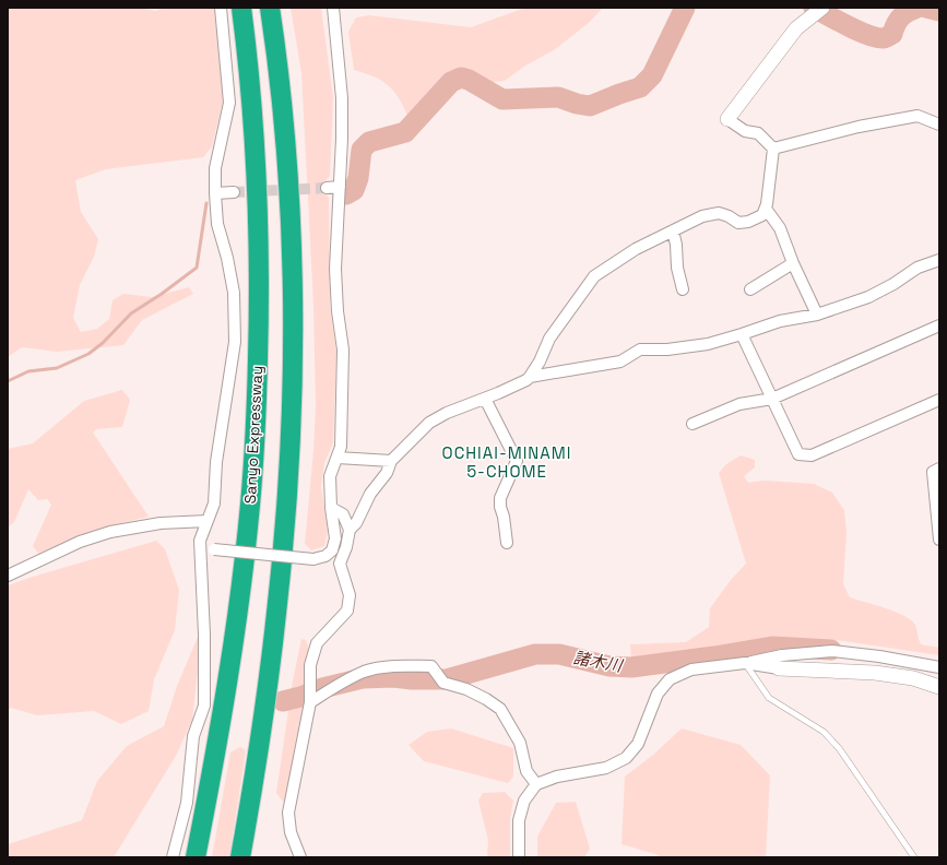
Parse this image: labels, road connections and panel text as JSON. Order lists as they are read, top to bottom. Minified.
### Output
{"streets":{"highway":["Sanyo Expressway"]},"districts":["OCHIAI-MINAMI 5-CHOME"],"water":["諸木川"]}
